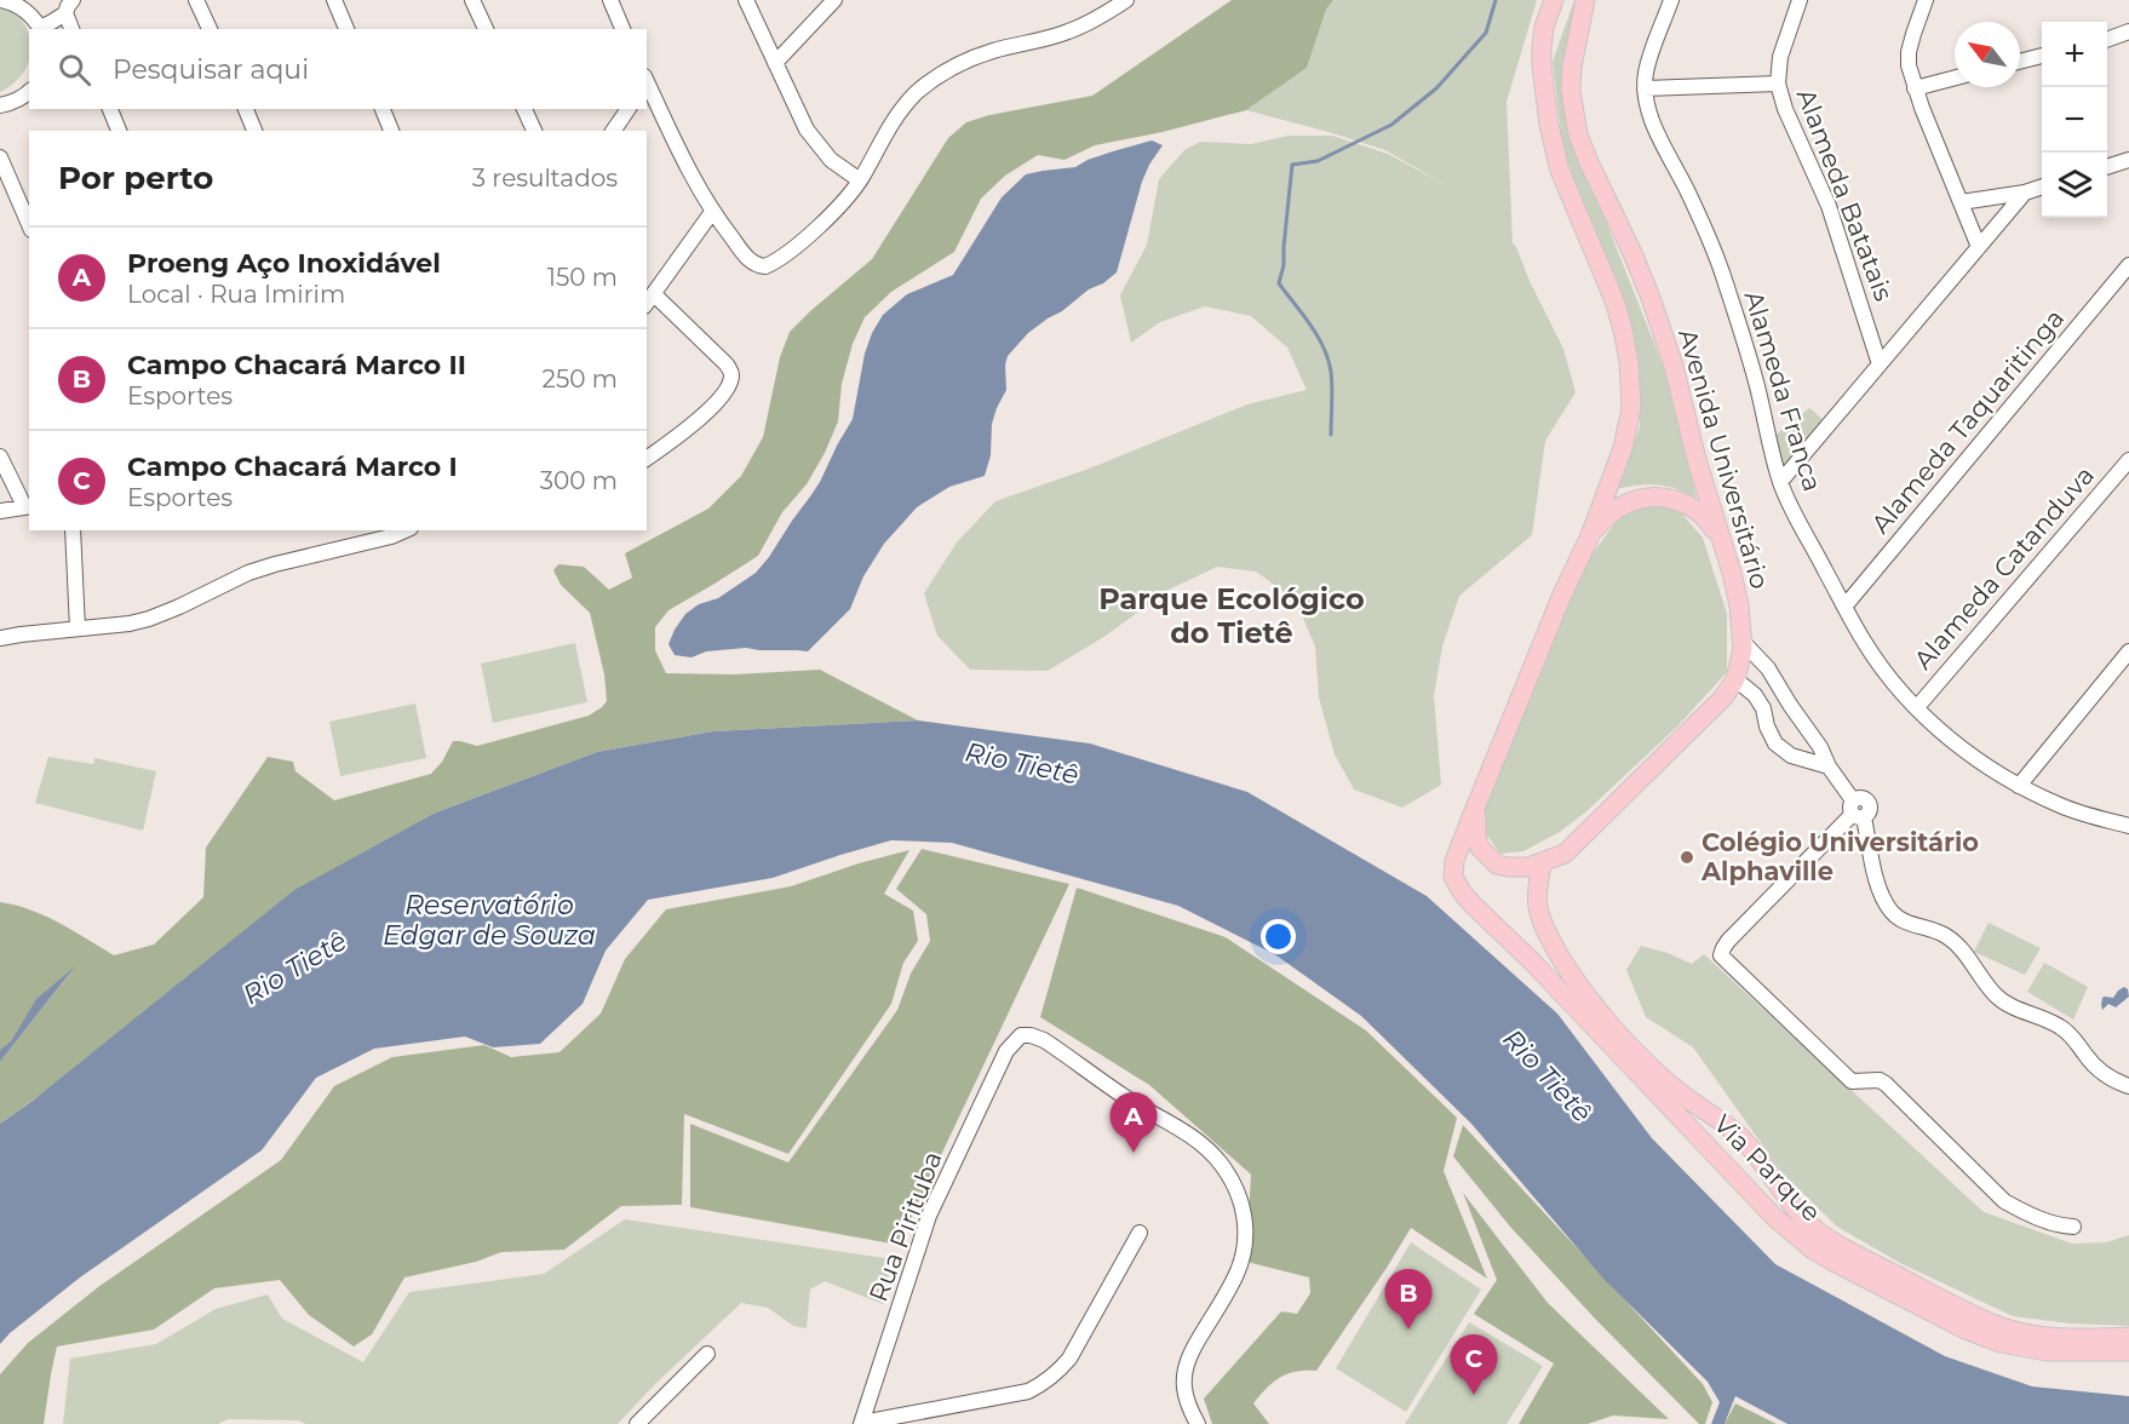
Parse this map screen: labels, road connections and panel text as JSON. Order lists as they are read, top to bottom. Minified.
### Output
{"streets":{"main road":["Avenida Universitário","Via Parque"],"street":["Alameda Batatais","Alameda Franca","Alameda Taquaritinga","Alameda Catanduva","Rua Pirituba"]},"crossings":[["Alameda Franca","Alameda Taquaritinga"],["Alameda Franca","Alameda Catanduva"],["Avenida Universitário","Via Parque"]],"districts":["Parque Ecológico do Tietê"],"water":["Rio Tietê","Reservatório Edgar de Souza"],"places":["Colégio Universitário Alphaville"],"north":"top left","page":{"map_buttons":["+","−"],"search":"Pesquisar aqui","heading":["Por perto","3 resultados"],"list":[{"mark":"A","name":"Proeng Aço Inoxidável","note":"Local · Rua Imirim","value":"150 m"},{"mark":"B","name":"Campo Chacará Marco II","note":"Esportes","value":"250 m"},{"mark":"C","name":"Campo Chacará Marco I","note":"Esportes","value":"300 m"}],"pins":["A","B","C"]}}
